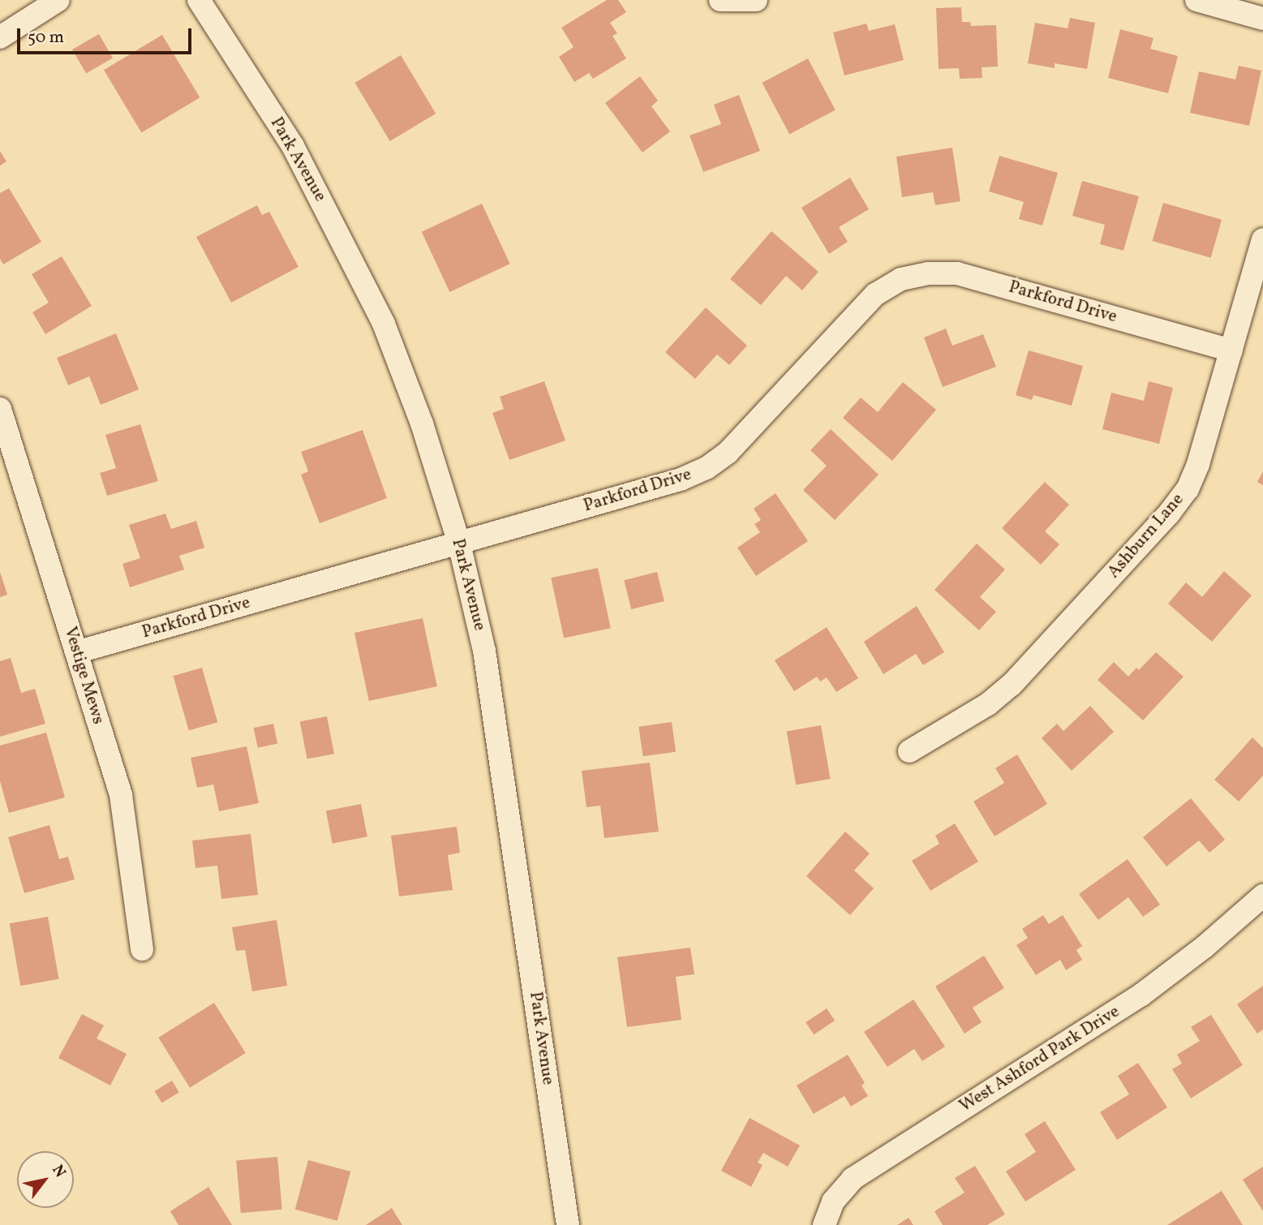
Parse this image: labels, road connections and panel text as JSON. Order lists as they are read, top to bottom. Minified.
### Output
{"streets":{"street":["Park Avenue","Parkford Drive","Ashburn Lane","Vestige Mews","West Ashford Park Drive"]},"crossings":[["Park Avenue","Parkford Drive"],["Parkford Drive","Ashburn Lane"],["Parkford Drive","Vestige Mews"]],"scale_bar":"50 m","north":"top right"}
